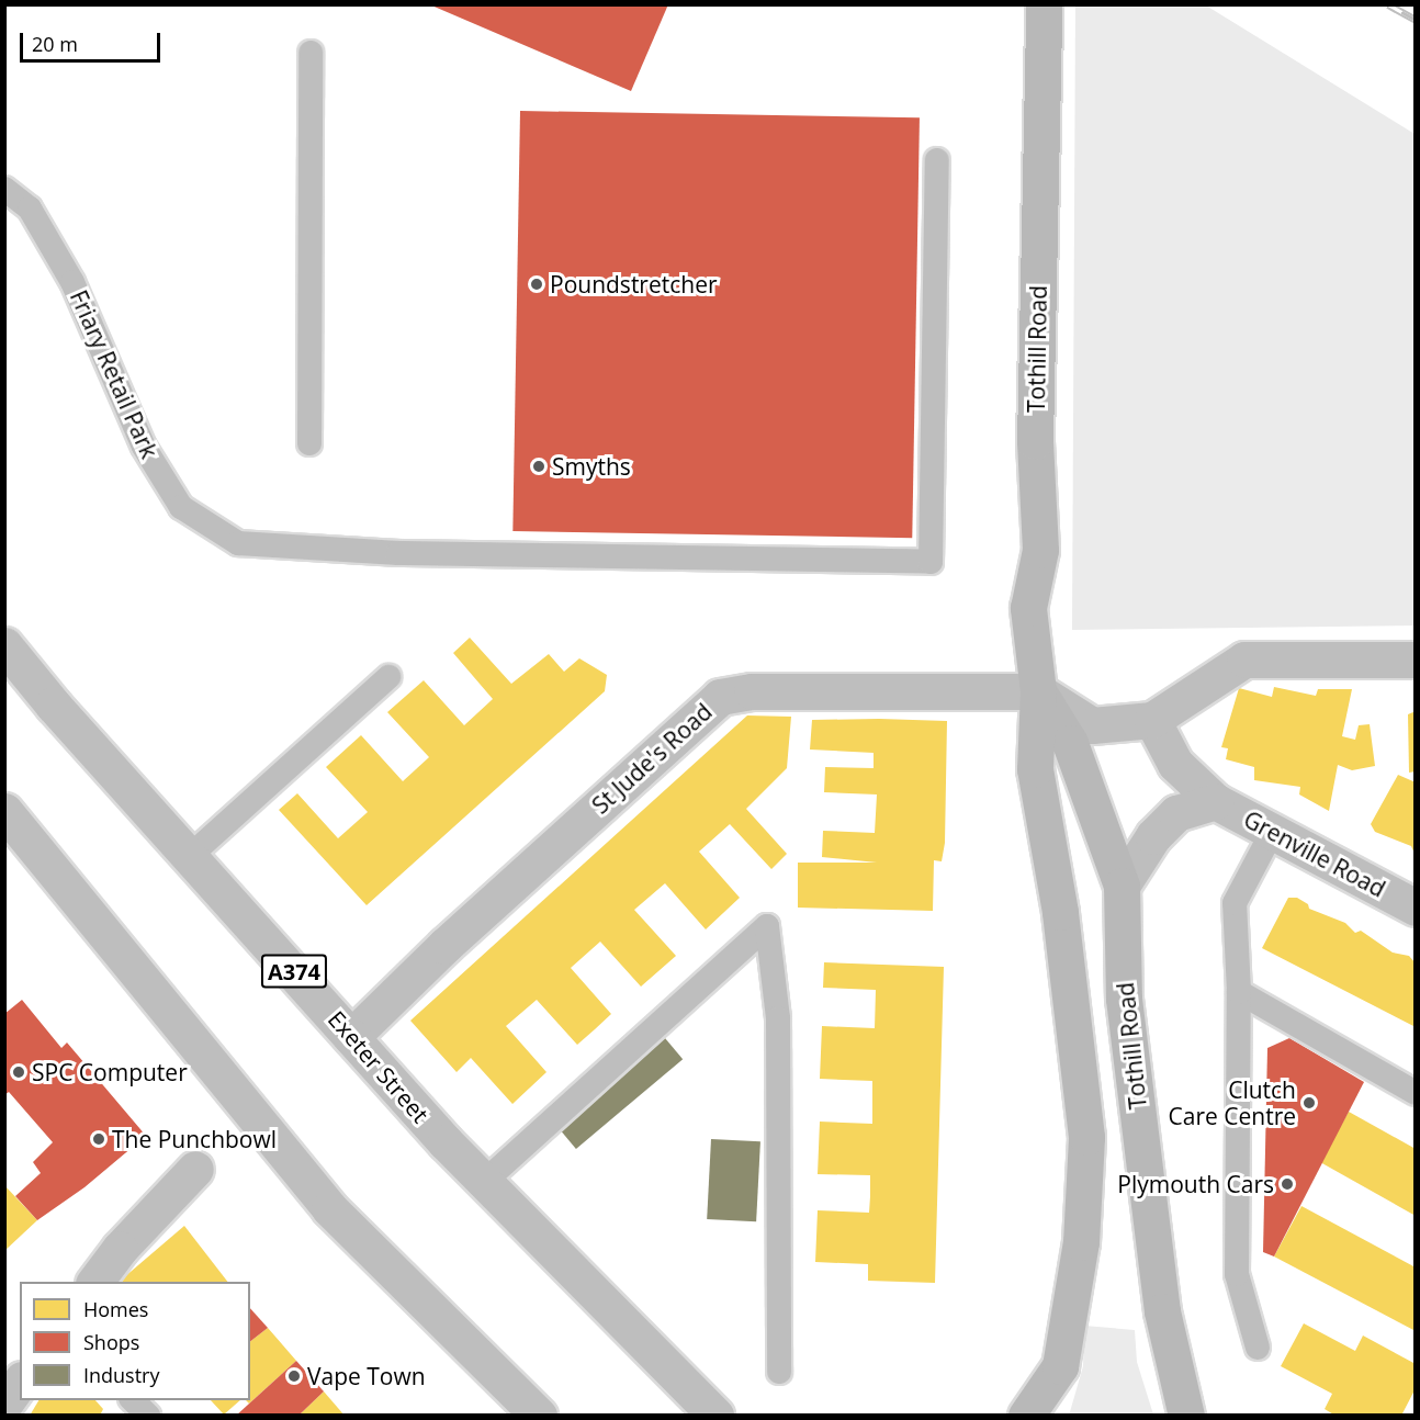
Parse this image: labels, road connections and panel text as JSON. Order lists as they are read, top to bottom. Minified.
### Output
{"streets":{"main road":["Tothill Road"],"street":["St Jude's Road","Grenville Road","A374","Exeter Street"],"lane":["Friary Retail Park"]},"crossings":[["Tothill Road","St Jude's Road"],["St Jude's Road","Exeter Street"]],"places":["Poundstretcher","Smyths","SPC Computer","Clutch Care Centre","The Punchbowl","Plymouth Cars","Vape Town"],"legend":["Homes","Shops","Industry"],"scale_bar":"20 m"}
